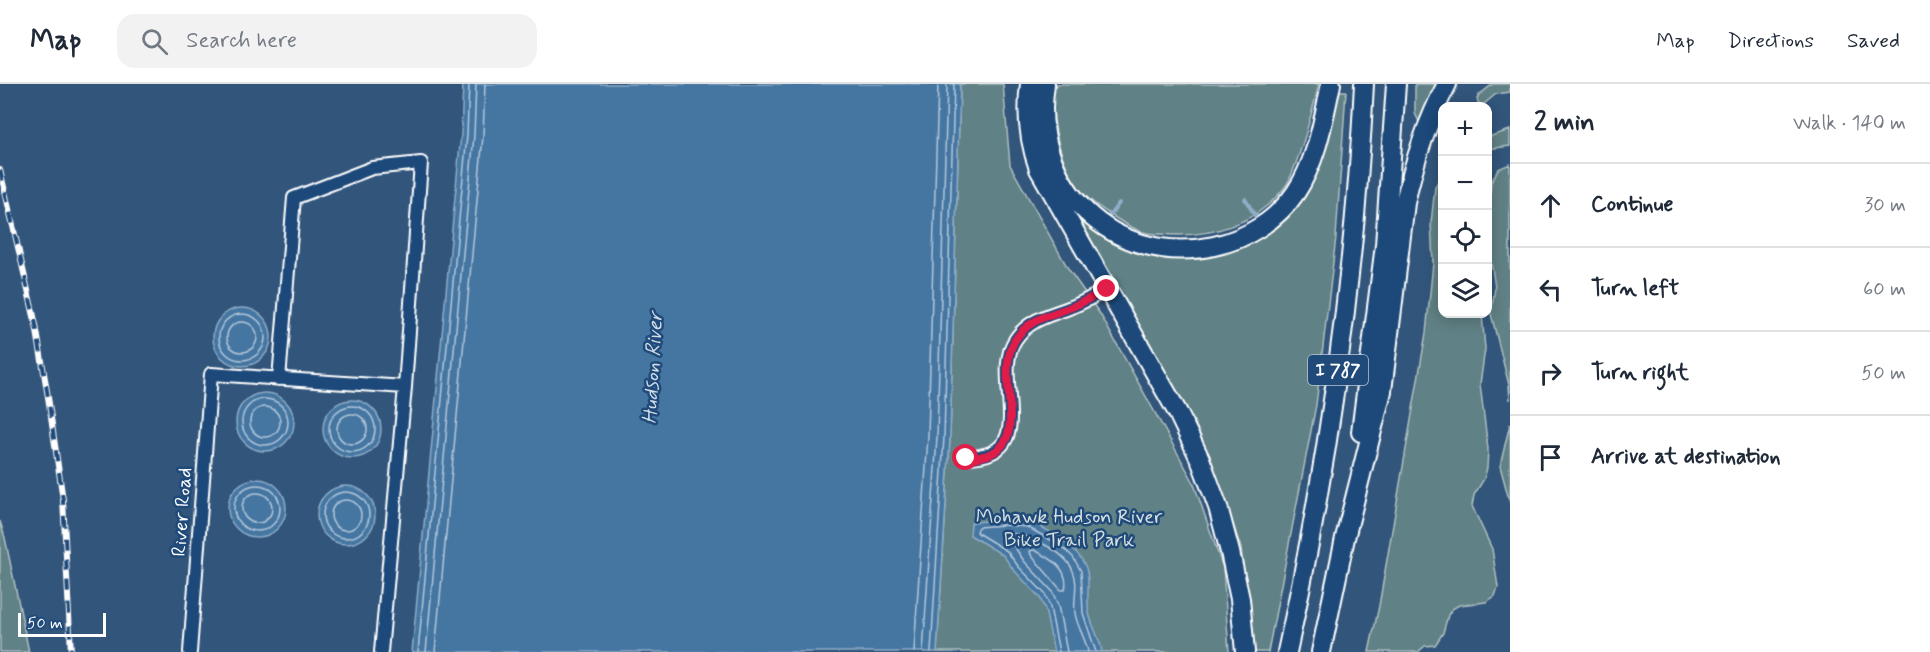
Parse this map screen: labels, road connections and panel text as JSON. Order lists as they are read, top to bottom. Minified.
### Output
{"streets":{"highway":["I 787"],"street":["River Road"]},"water":["Hudson River"],"parks":["Mohawk Hudson River Bike Trail Park"],"scale_bar":"50 m","page":{"header":"Map","search":"Search here","nav":["Map","Directions","Saved"],"heading":["2 min","Walk · 140 m"],"map_buttons":["+","−"],"list":[["Continue","30 m"],["Turn left","60 m"],["Turn right","50 m"],"Arrive at destination"],"scale":"50 m"}}
